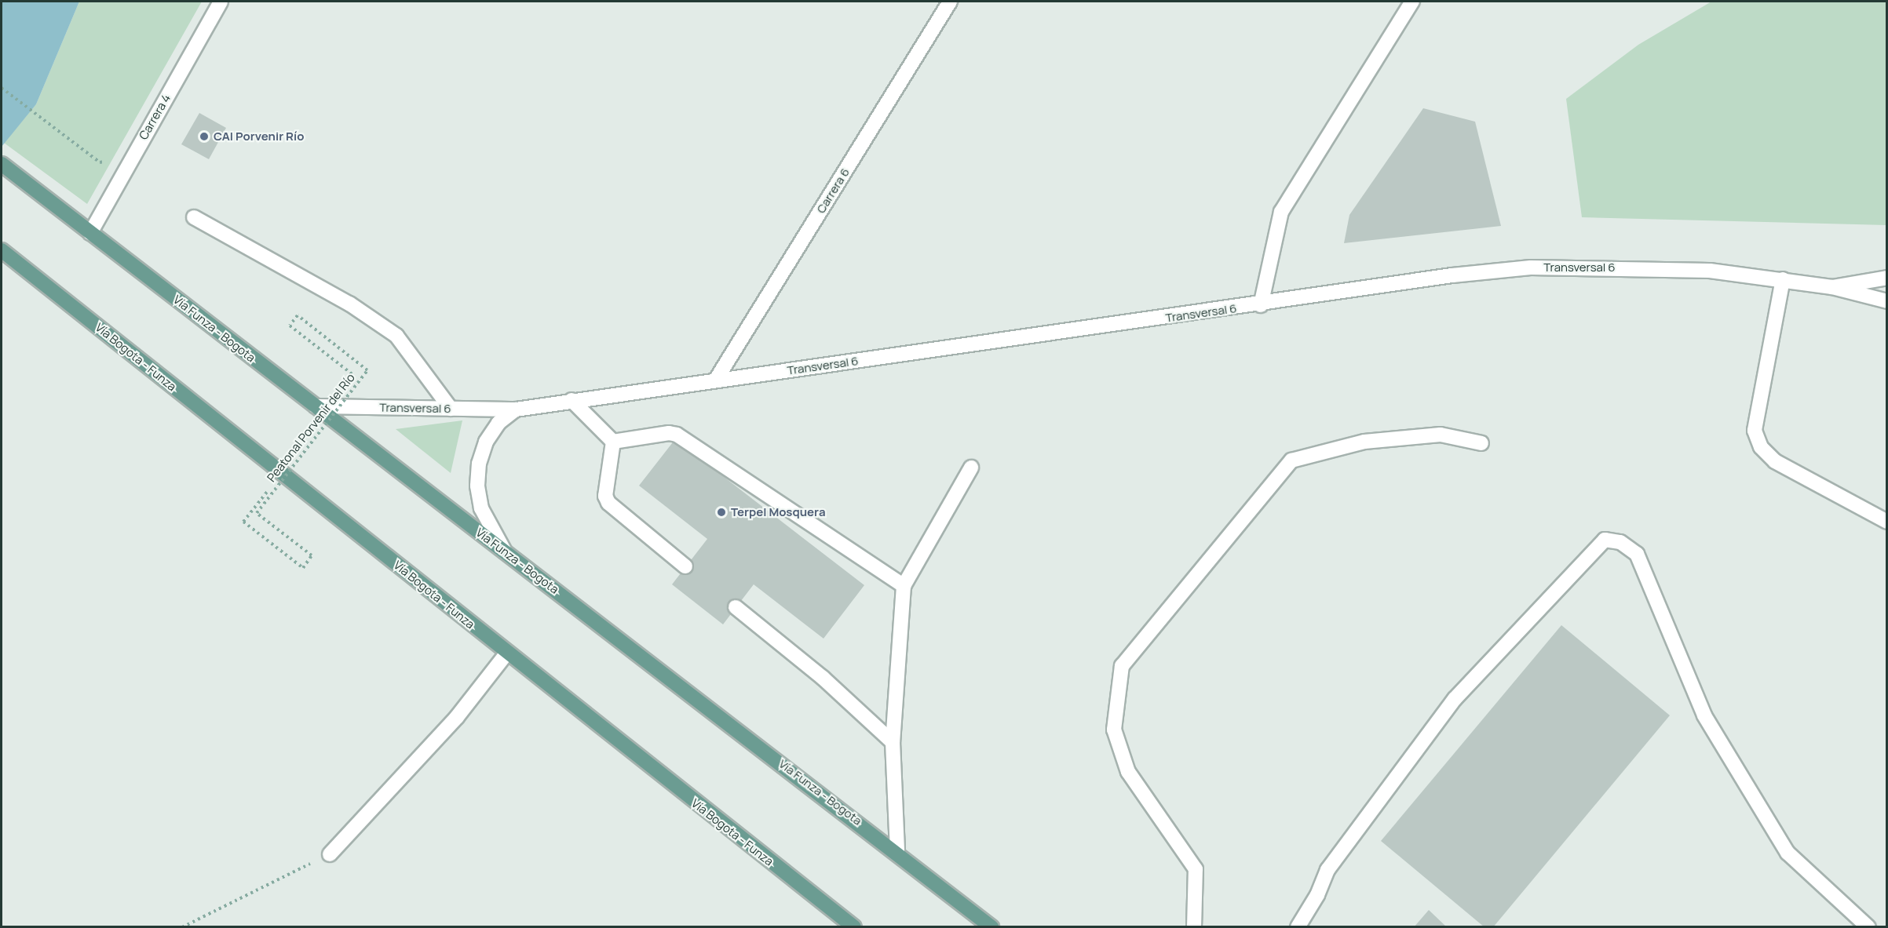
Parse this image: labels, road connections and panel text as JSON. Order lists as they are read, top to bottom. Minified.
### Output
{"streets":{"main road":["Vía Funza - Bogota","Vía Bogota - Funza"],"street":["Carrera 4","Carrera 6","Transversal 6"],"path":["Peatonal Porvenir del Río"]},"crossings":[["Carrera 4","Vía Funza - Bogota"],["Carrera 6","Transversal 6"],["Transversal 6","Vía Funza - Bogota"],["Vía Bogota - Funza","Peatonal Porvenir del Río"]],"places":["CAI Porvenir Río","Terpel Mosquera"]}
